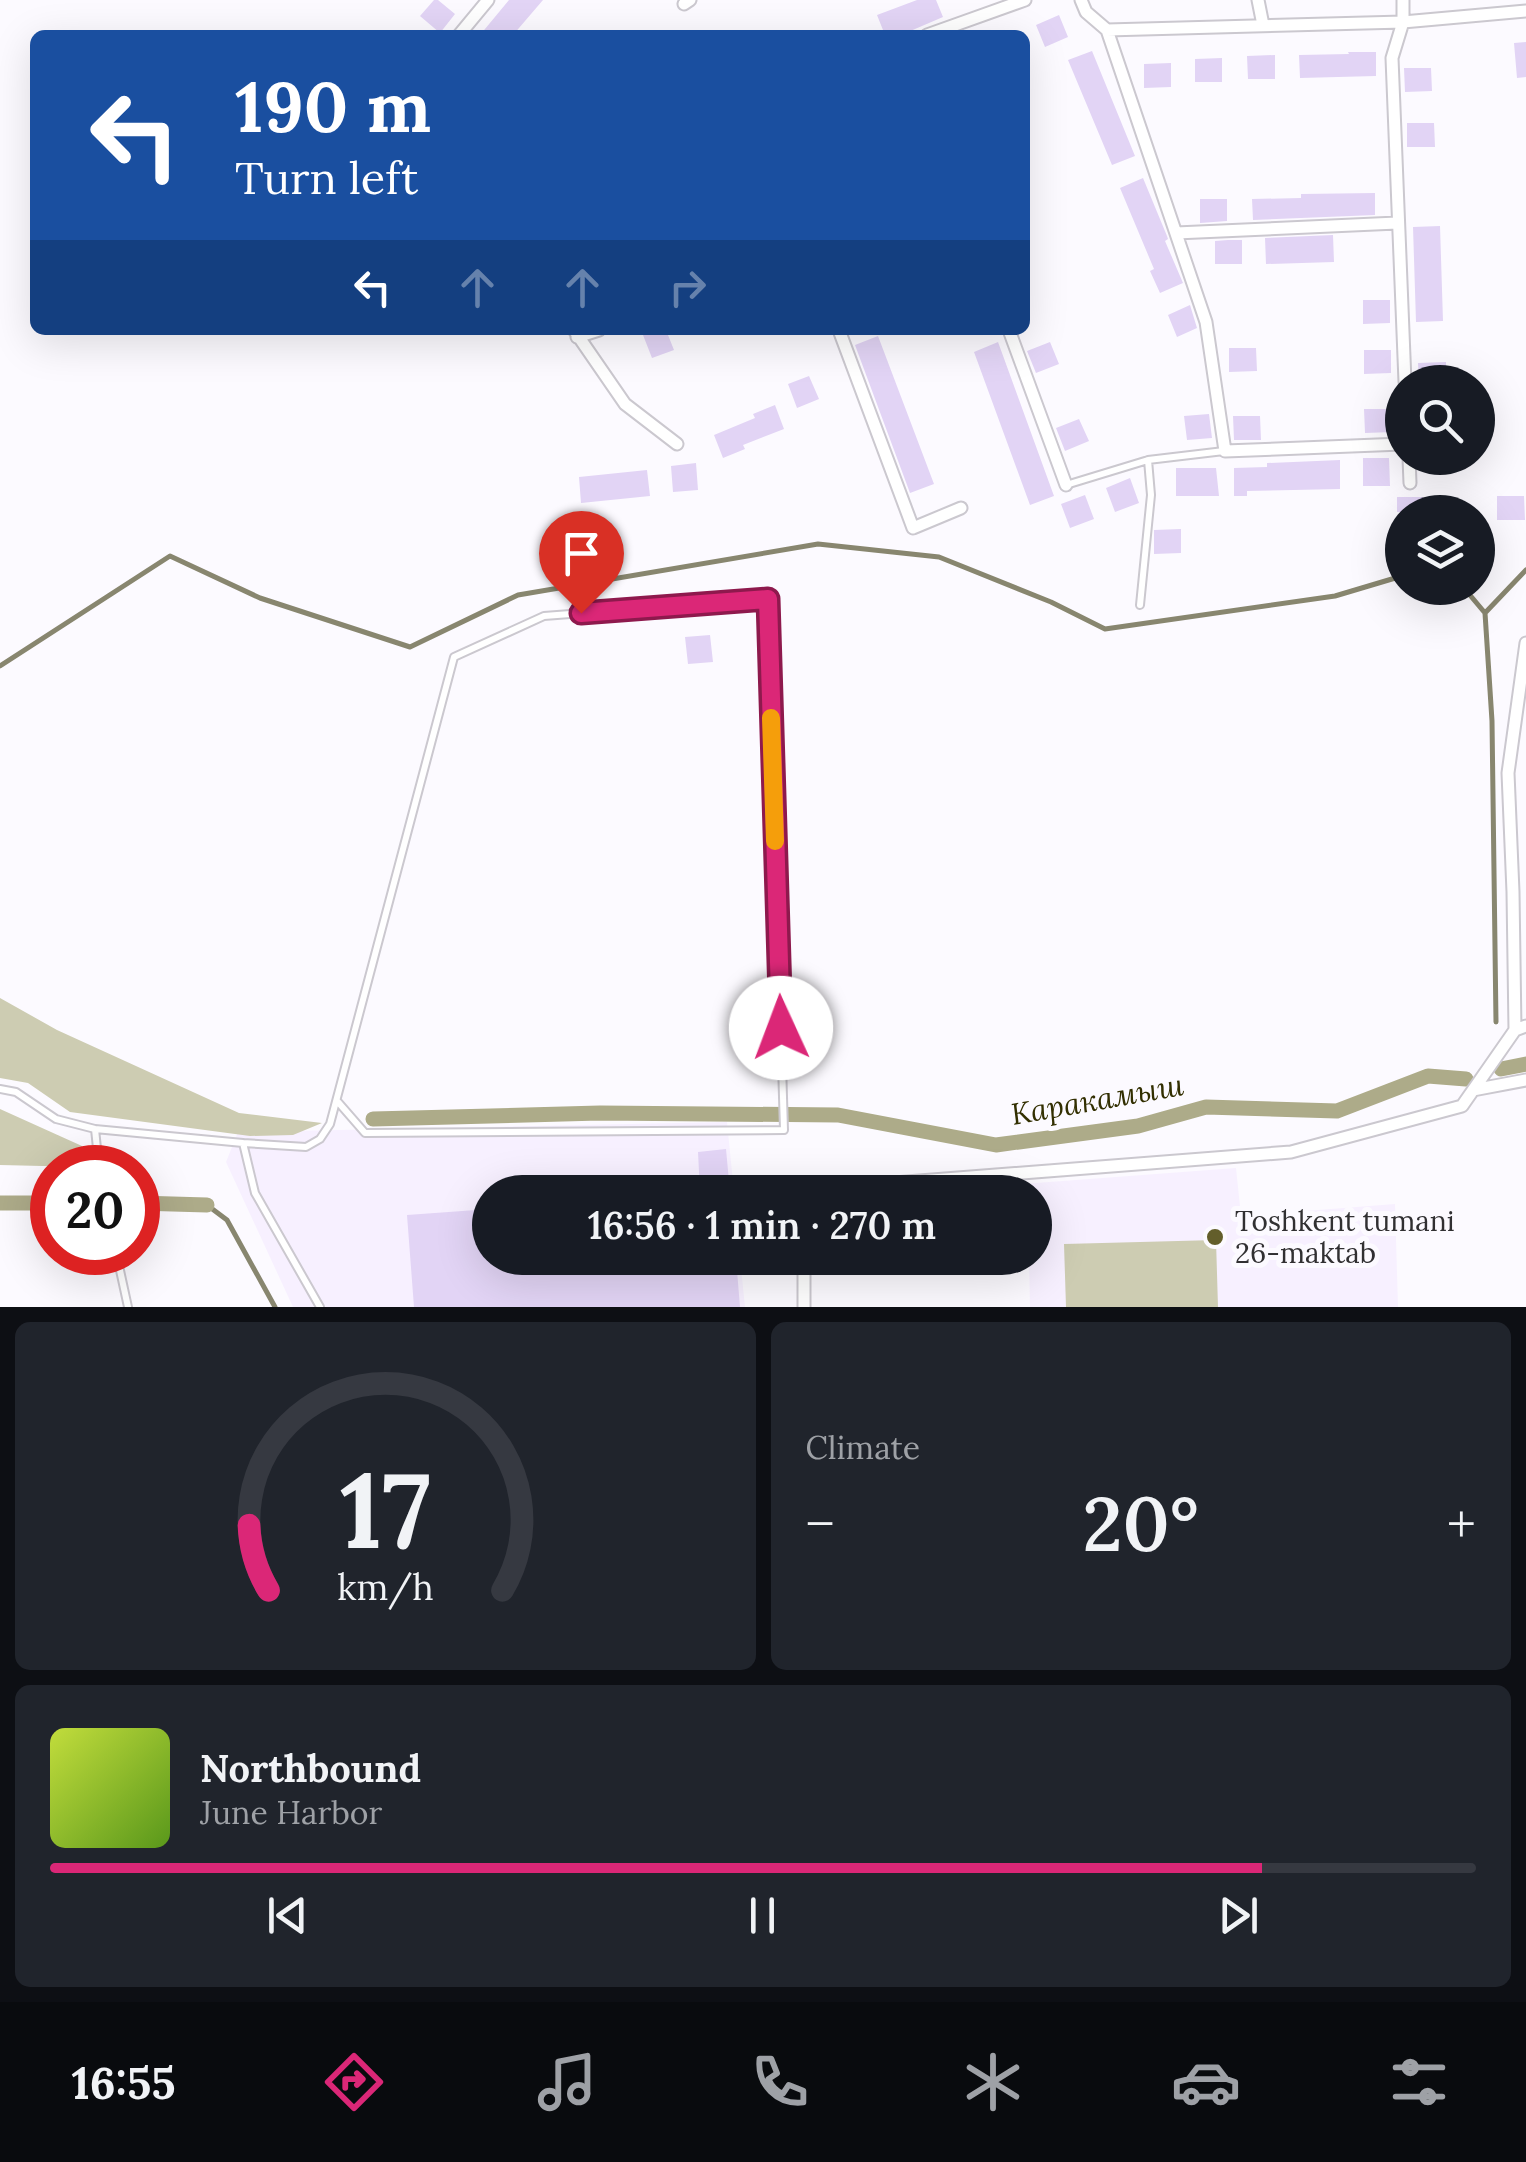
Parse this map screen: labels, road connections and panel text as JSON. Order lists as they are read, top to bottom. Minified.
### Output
{"water":["Каракамыш"],"places":["Toshkent tumani 26-maktab"],"page":{"turn":["190 m","Turn left"],"limit":"20","trip":"16:56 · 1 min · 270 m","tile":"Climate","heat":["−","20°","+"],"song":["Northbound","June Harbor"],"tabs":"16:55","gauge":["17","km/h"]}}
